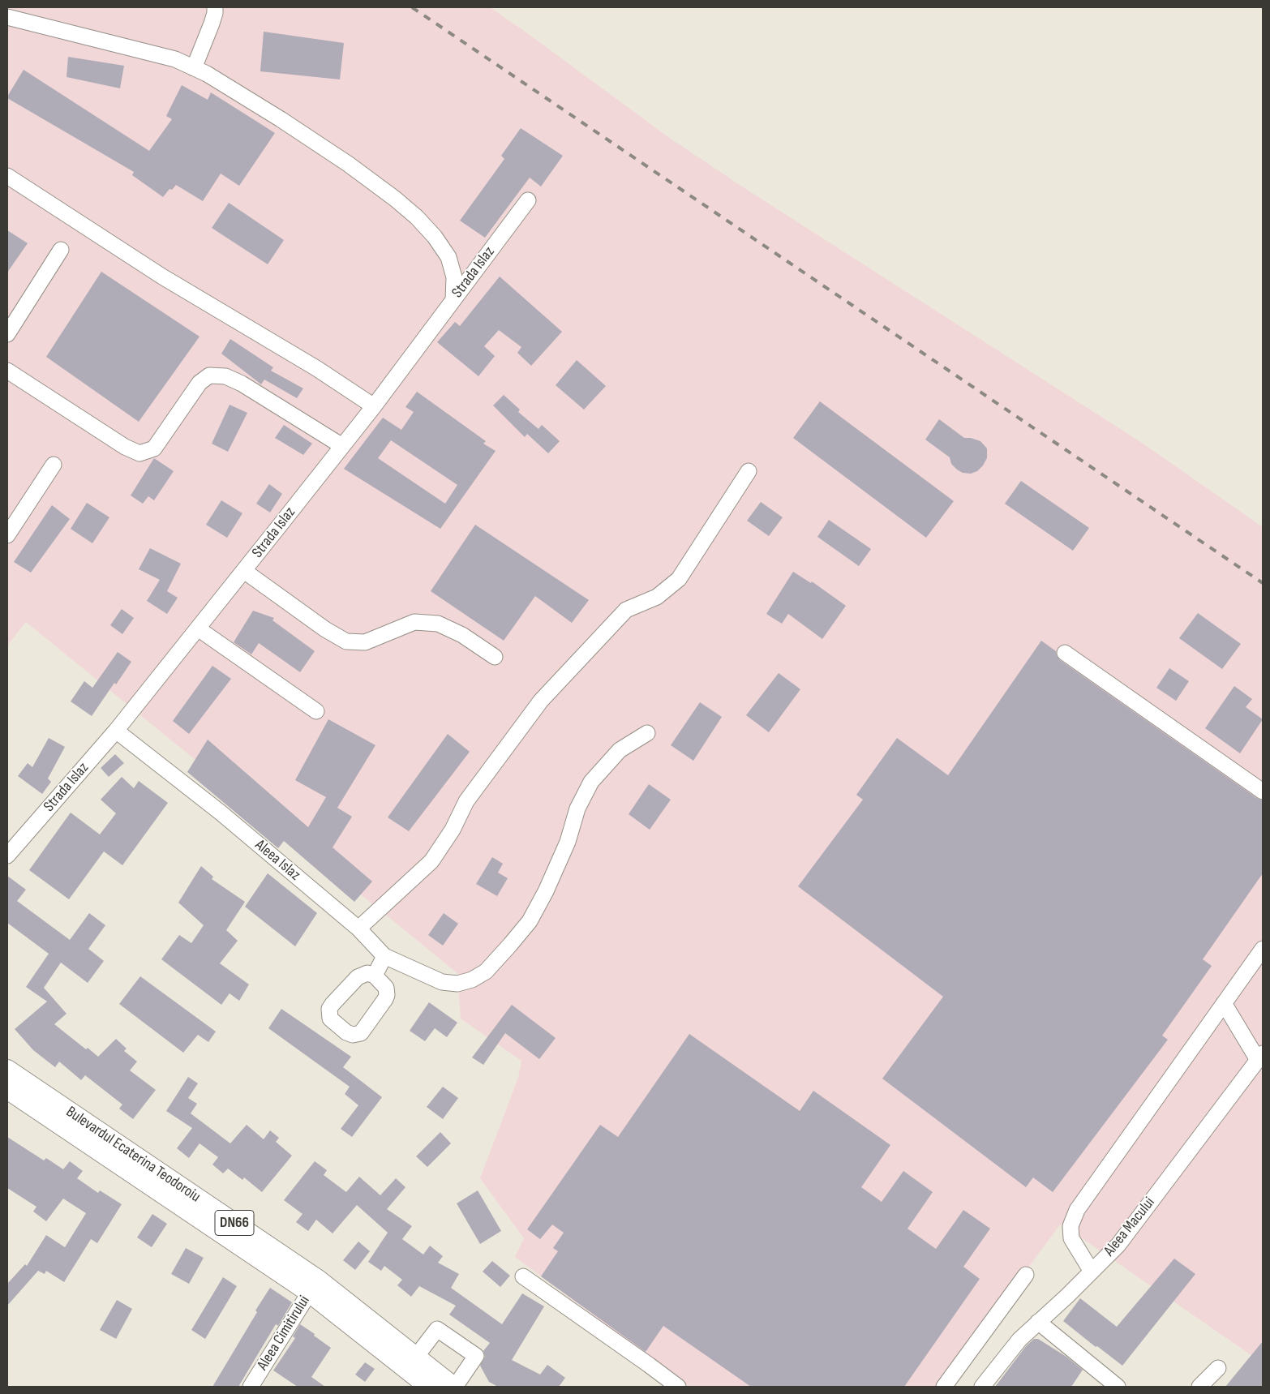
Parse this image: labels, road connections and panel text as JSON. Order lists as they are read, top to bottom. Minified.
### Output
{"streets":{"main road":["Bulevardul Ecaterina Teodoroiu","DN66"],"street":["Strada Islaz","Aleea Islaz","Aleea Macului","Aleea Cimitirului"]},"crossings":[["Strada Islaz","Aleea Islaz"],["Bulevardul Ecaterina Teodoroiu","Aleea Cimitirului"]]}
